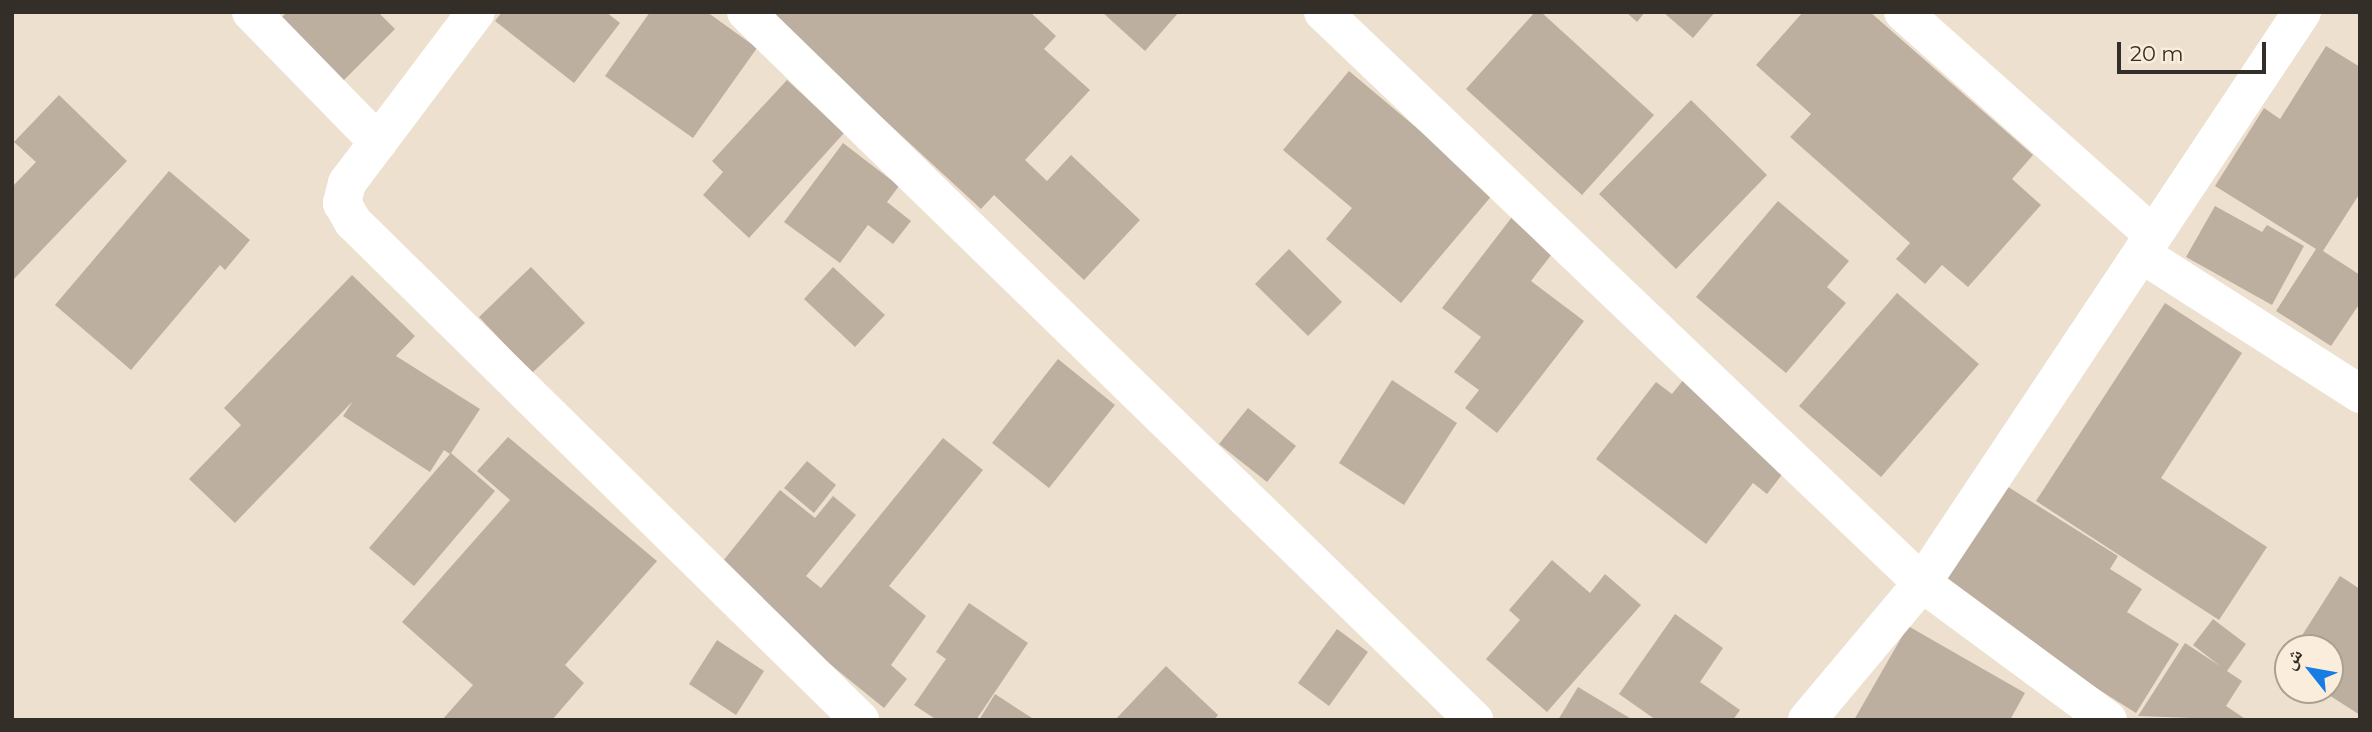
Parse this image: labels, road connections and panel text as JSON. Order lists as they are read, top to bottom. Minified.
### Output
{"scale_bar":"20 m","north":"top left"}
